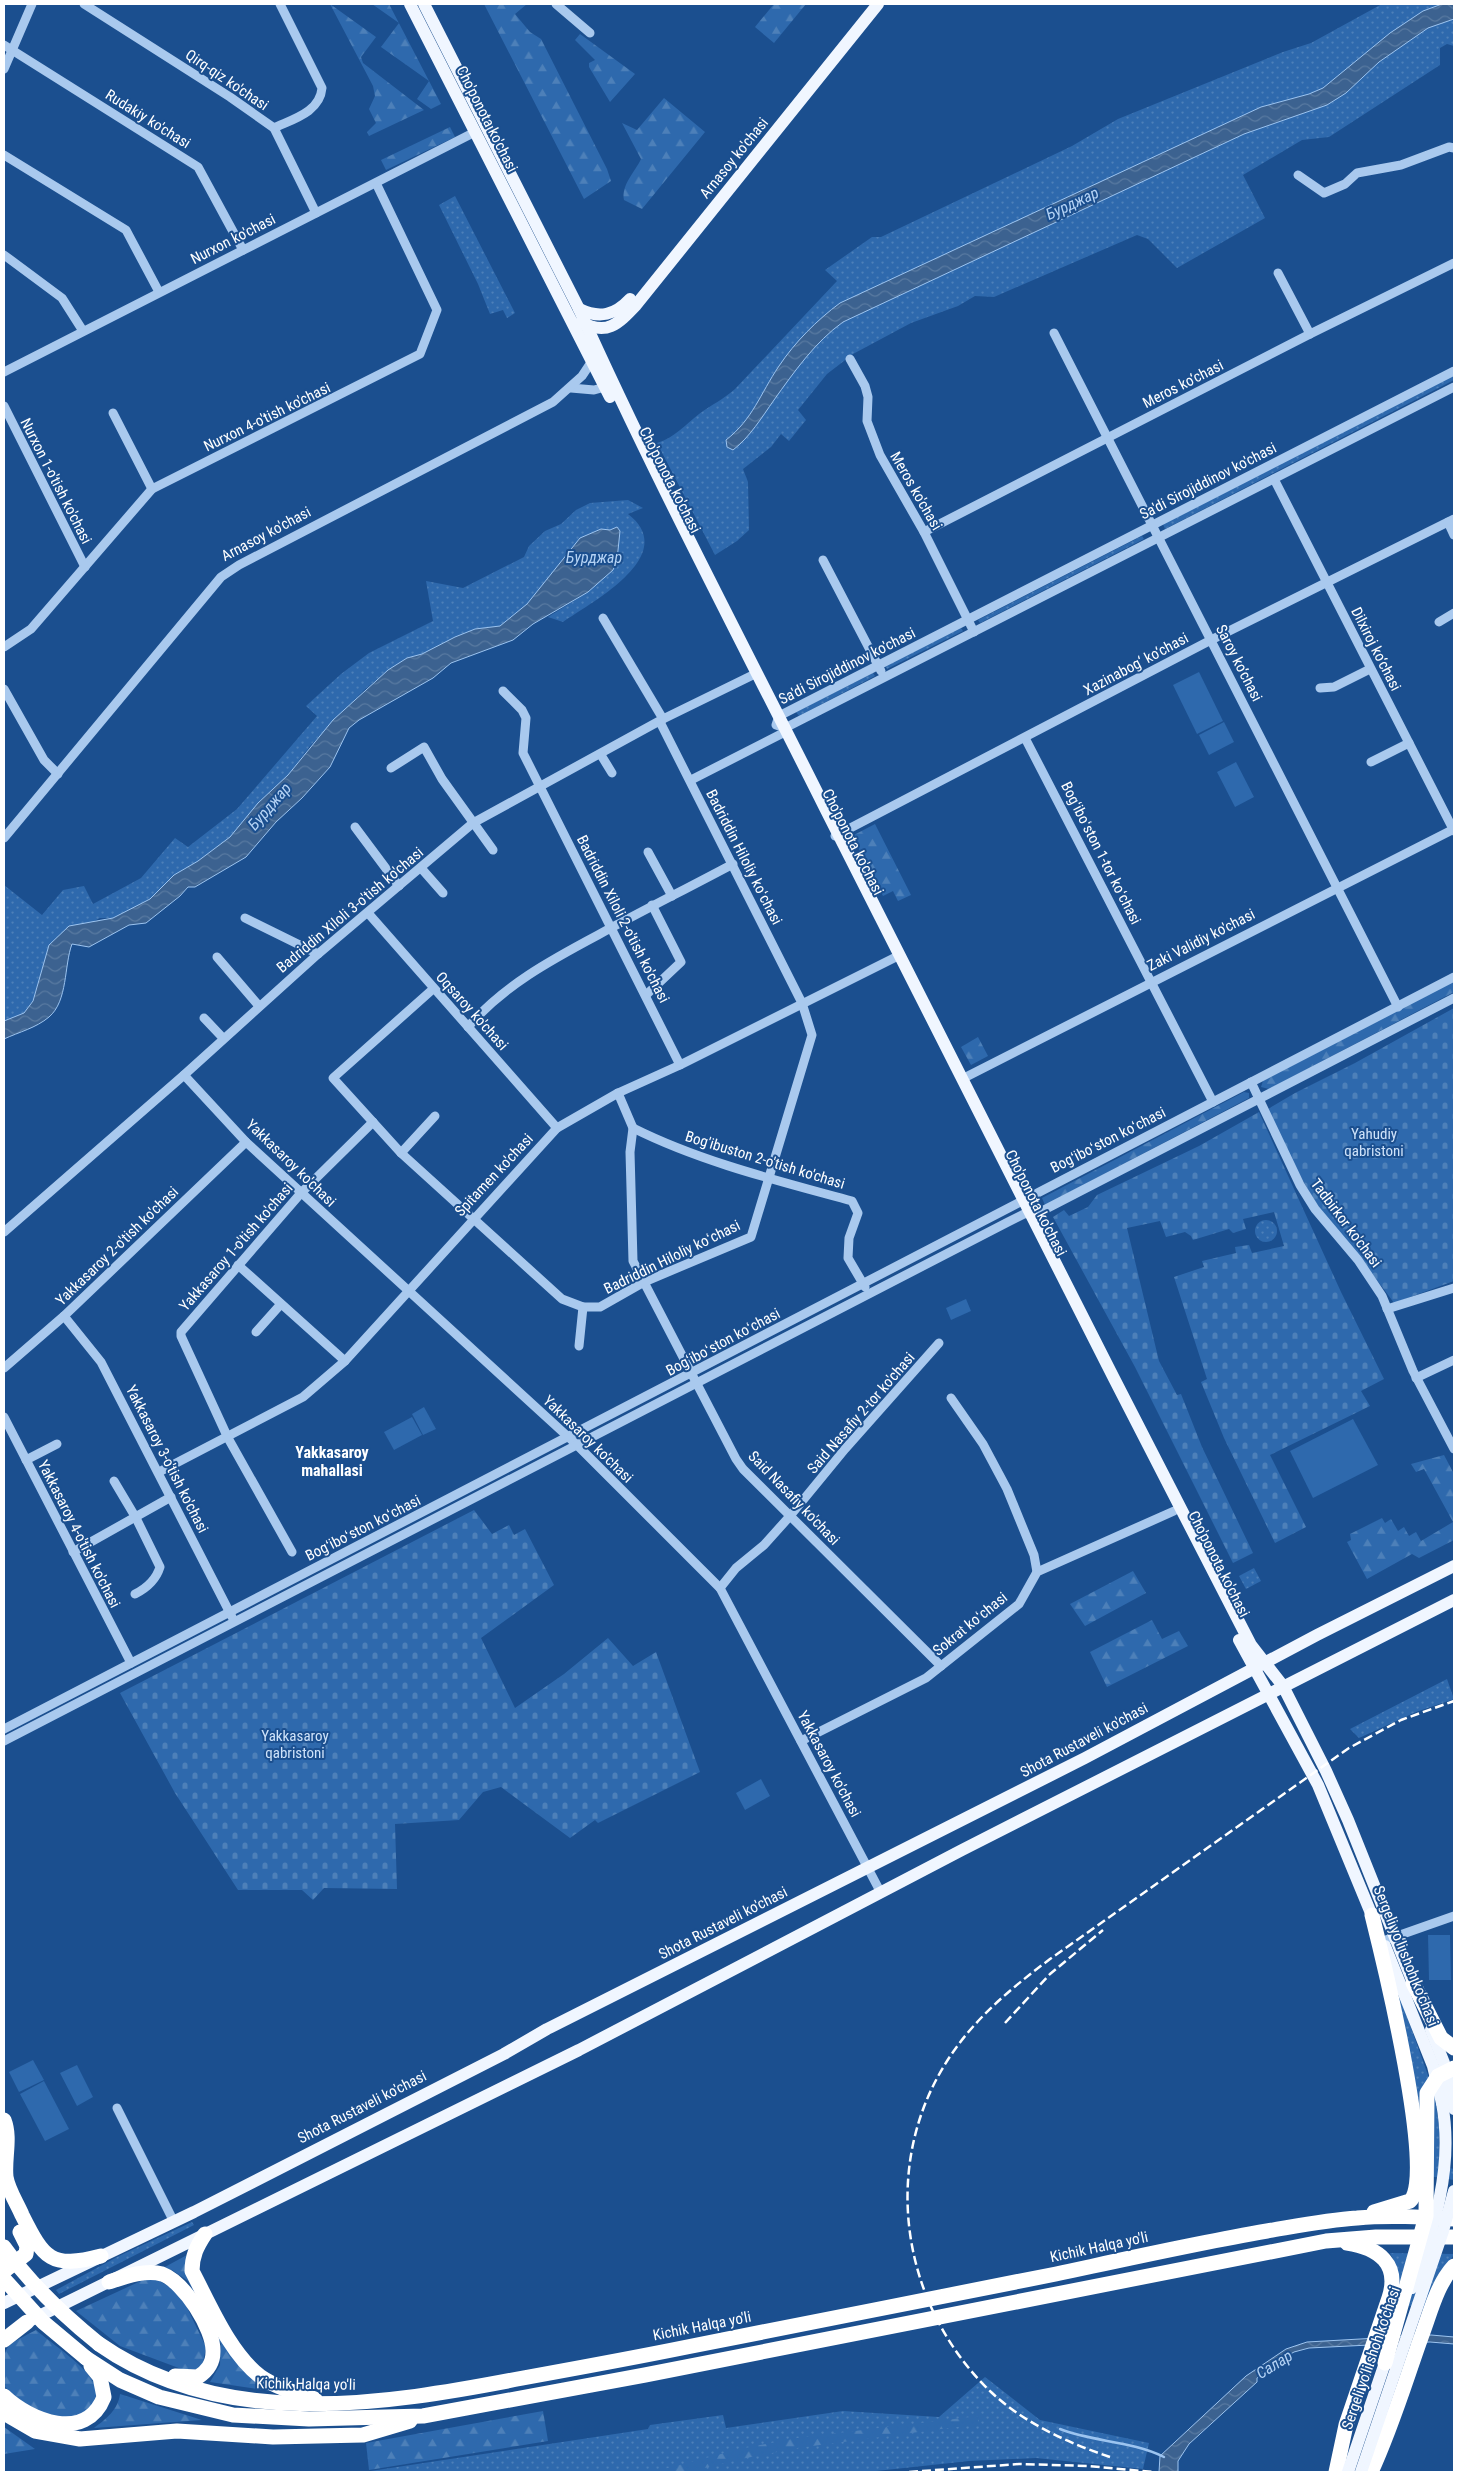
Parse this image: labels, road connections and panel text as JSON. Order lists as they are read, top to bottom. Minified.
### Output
{"streets":{"highway":["Kichik Halqa yo'li"],"main road":["Cho'ponota ko'chasi","Arnasoy ko'chasi","Shota Rustaveli ko'chasi","Sergeli yo‘li shoh ko‘chasi"],"street":["Qirq-qiz ko'chasi","Rudakiy ko'chasi","Nurxon ko'chasi","Meros ko‘chasi","Nurxon 4-o'tish ko'chasi","Nurxon 1-o'tish ko'chasi","Sa'di Sirojiddinov ko'chasi","Meros ko'chasi","Dilxiroj ko‘chasi","Saroy ko‘chasi","Xazinabog‘ ko‘chasi","Bogʻiboʻston 1-tor koʻchasi","Badriddin Hiloliy koʻchasi","Badriddin Xiloli 3-o'tish ko'chasi","Badriddin Xiloli 2-o'tish ko'chasi","Zaki Validiy ko'chasi","Oqsaroy ko'chasi","Bogʻiboʻston koʻchasi","Bog'ibuston 2-o'tish ko'chasi","Yakkasaroy ko'chasi","Spitamen ko'chasi","Tadbirkor ko'chasi","Yakkasaroy 2-o'tish ko'chasi","Yakkasaroy 1-o'tish ko'chasi","Said Nasafiy 2-tor ko'chasi","Yakkasaroy 3-o'tish ko'chasi","Said Nasafiy ko'chasi","Yakkasaroy 4-o'tish ko'chasi","Sokrat koʻchasi"]},"crossings":[["Qirq-qiz ko'chasi","Nurxon ko'chasi"],["Rudakiy ko'chasi","Nurxon ko'chasi"],["Cho'ponota ko'chasi","Arnasoy ko'chasi"],["Cho'ponota ko'chasi","Nurxon ko'chasi"],["Cho'ponota ko'chasi","Sa'di Sirojiddinov ko'chasi"],["Cho'ponota ko'chasi","Xazinabog‘ ko‘chasi"],["Cho'ponota ko'chasi","Badriddin Xiloli 3-o'tish ko'chasi"],["Cho'ponota ko'chasi","Zaki Validiy ko'chasi"],["Cho'ponota ko'chasi","Bogʻiboʻston koʻchasi"],["Cho'ponota ko'chasi","Spitamen ko'chasi"],["Cho'ponota ko'chasi","Shota Rustaveli ko'chasi"],["Cho'ponota ko'chasi","Sergeli yo‘li shoh ko‘chasi"],["Nurxon ko'chasi","Nurxon 4-o'tish ko'chasi"],["Meros ko‘chasi","Meros ko'chasi"],["Meros ko‘chasi","Saroy ko‘chasi"],["Nurxon 4-o'tish ko'chasi","Nurxon 1-o'tish ko'chasi"],["Sa'di Sirojiddinov ko'chasi","Meros ko'chasi"],["Sa'di Sirojiddinov ko'chasi","Dilxiroj ko‘chasi"],["Sa'di Sirojiddinov ko'chasi","Saroy ko‘chasi"],["Dilxiroj ko‘chasi","Xazinabog‘ ko‘chasi"],["Dilxiroj ko‘chasi","Zaki Validiy ko'chasi"],["Saroy ko‘chasi","Xazinabog‘ ko‘chasi"],["Saroy ko‘chasi","Zaki Validiy ko'chasi"],["Saroy ko‘chasi","Bogʻiboʻston koʻchasi"],["Xazinabog‘ ko‘chasi","Bogʻiboʻston 1-tor koʻchasi"],["Bogʻiboʻston 1-tor koʻchasi","Zaki Validiy ko'chasi"],["Bogʻiboʻston 1-tor koʻchasi","Bogʻiboʻston koʻchasi"],["Badriddin Hiloliy koʻchasi","Badriddin Xiloli 3-o'tish ko'chasi"],["Badriddin Hiloliy koʻchasi","Bog'ibuston 2-o'tish ko'chasi"],["Badriddin Hiloliy koʻchasi","Spitamen ko'chasi"],["Badriddin Hiloliy koʻchasi","Said Nasafiy ko'chasi"],["Badriddin Xiloli 3-o'tish ko'chasi","Badriddin Xiloli 2-o'tish ko'chasi"],["Badriddin Xiloli 3-o'tish ko'chasi","Oqsaroy ko'chasi"],["Badriddin Xiloli 3-o'tish ko'chasi","Yakkasaroy ko'chasi"],["Badriddin Xiloli 2-o'tish ko'chasi","Spitamen ko'chasi"],["Oqsaroy ko'chasi","Spitamen ko'chasi"],["Bogʻiboʻston koʻchasi","Bog'ibuston 2-o'tish ko'chasi"],["Bogʻiboʻston koʻchasi","Yakkasaroy ko'chasi"],["Bogʻiboʻston koʻchasi","Tadbirkor ko'chasi"],["Bogʻiboʻston koʻchasi","Yakkasaroy 3-o'tish ko'chasi"],["Bogʻiboʻston koʻchasi","Said Nasafiy ko'chasi"],["Bogʻiboʻston koʻchasi","Yakkasaroy 4-o'tish ko'chasi"],["Bog'ibuston 2-o'tish ko'chasi","Said Nasafiy ko'chasi"],["Yakkasaroy ko'chasi","Spitamen ko'chasi"],["Yakkasaroy ko'chasi","Yakkasaroy 2-o'tish ko'chasi"],["Yakkasaroy ko'chasi","Yakkasaroy 1-o'tish ko'chasi"],["Yakkasaroy ko'chasi","Said Nasafiy 2-tor ko'chasi"],["Yakkasaroy ko'chasi","Sokrat koʻchasi"],["Yakkasaroy ko'chasi","Shota Rustaveli ko'chasi"],["Spitamen ko'chasi","Yakkasaroy 1-o'tish ko'chasi"],["Spitamen ko'chasi","Yakkasaroy 3-o'tish ko'chasi"],["Yakkasaroy 2-o'tish ko'chasi","Yakkasaroy 3-o'tish ko'chasi"],["Said Nasafiy 2-tor ko'chasi","Said Nasafiy ko'chasi"],["Said Nasafiy ko'chasi","Sokrat koʻchasi"]],"districts":["Yakkasaroy mahallasi"],"water":["Бурджар","Салар"],"parks":["Yahudiy qabristoni","Yakkasaroy qabristoni"]}
